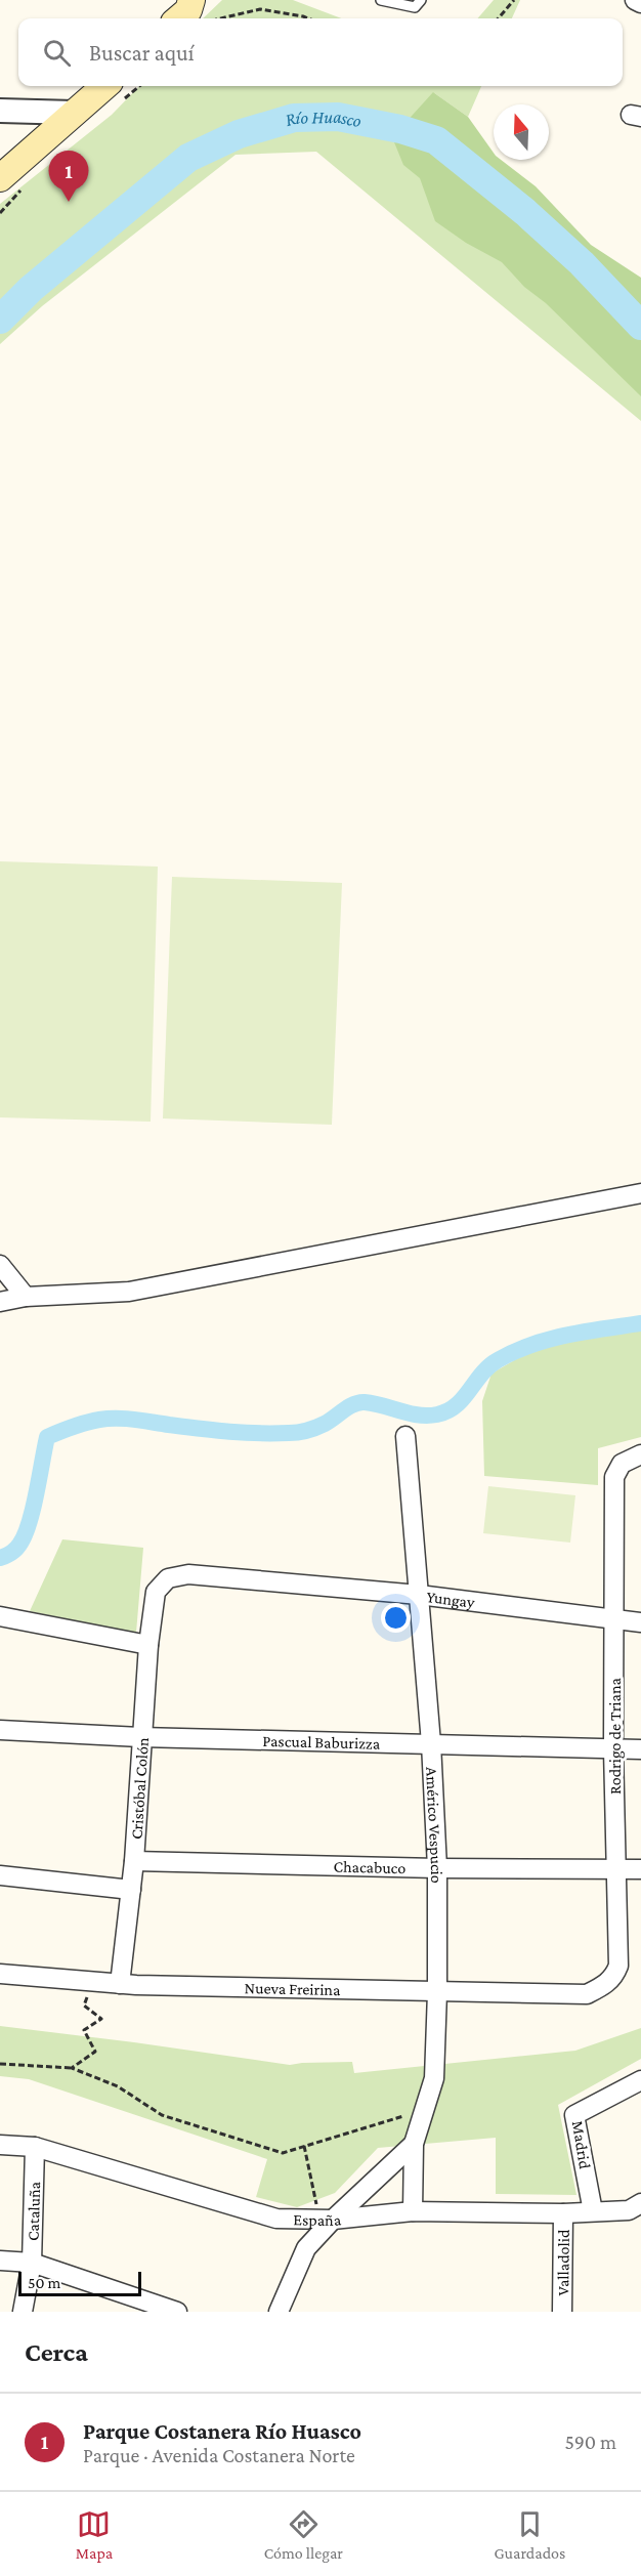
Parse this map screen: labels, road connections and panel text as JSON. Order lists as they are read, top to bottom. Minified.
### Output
{"streets":{"street":["Yungay","Rodrigo de Triana","Pascual Baburizza","Cristóbal Colón","Américo Vespucio","Chacabuco","Nueva Freirina","Madrid","Cataluña","España","Valladolid"]},"crossings":[["Yungay","Rodrigo de Triana"],["Yungay","Cristóbal Colón"],["Yungay","Américo Vespucio"],["Rodrigo de Triana","Pascual Baburizza"],["Rodrigo de Triana","Chacabuco"],["Rodrigo de Triana","Nueva Freirina"],["Pascual Baburizza","Cristóbal Colón"],["Pascual Baburizza","Américo Vespucio"],["Cristóbal Colón","Chacabuco"],["Cristóbal Colón","Nueva Freirina"],["Américo Vespucio","Chacabuco"],["Américo Vespucio","Nueva Freirina"],["Américo Vespucio","España"],["Madrid","España"],["Cataluña","España"],["España","Valladolid"]],"water":["Río Huasco"],"scale_bar":"50 m","north":"top","page":{"search":"Buscar aquí","pins":"1","scale":"50 m","heading":"Cerca","list":[{"mark":"1","name":"Parque Costanera Río Huasco","note":"Parque · Avenida Costanera Norte","value":"590 m"}],"nav":["Mapa","Cómo llegar","Guardados"]}}
